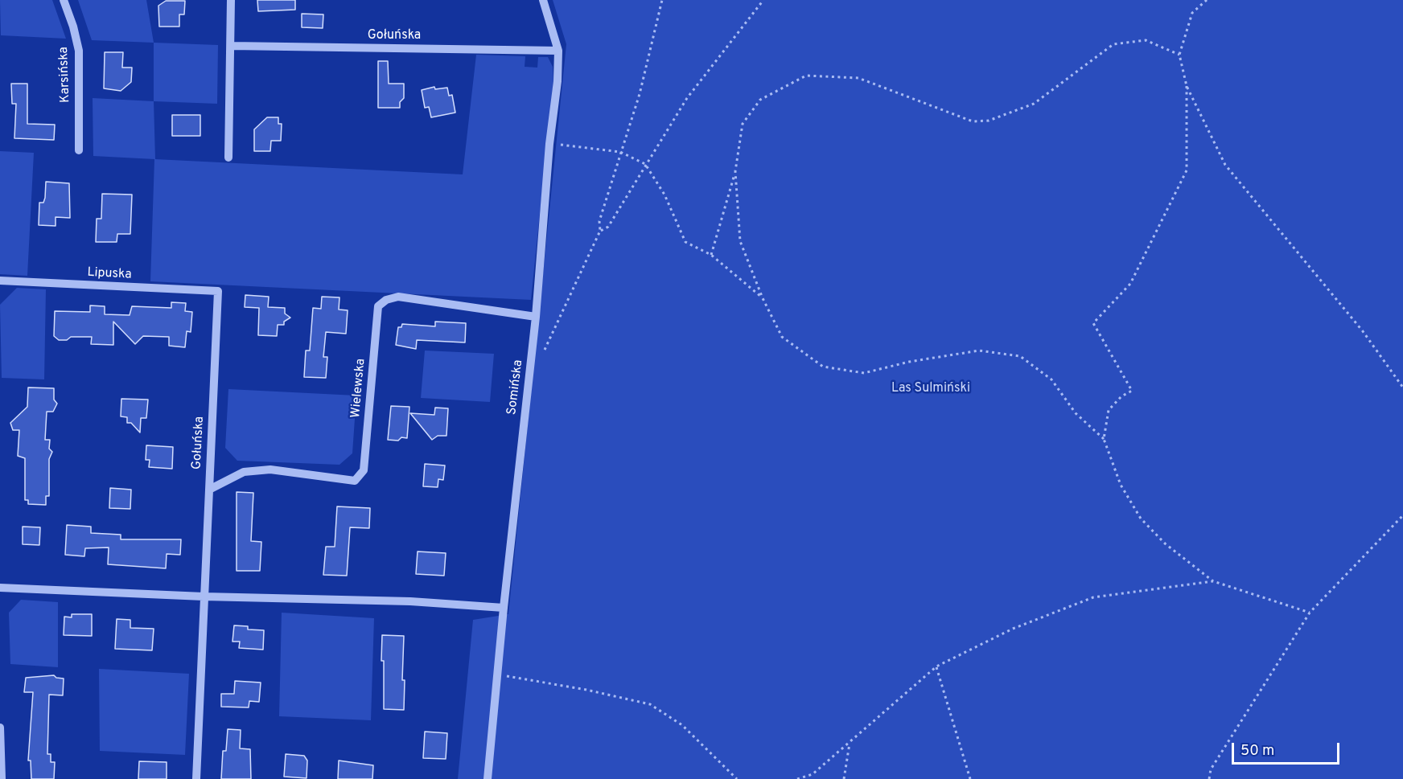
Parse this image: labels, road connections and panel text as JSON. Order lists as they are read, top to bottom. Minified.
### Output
{"streets":{"street":["Gołuńska","Karsińska","Lipuska","Somińska","Wielewska"]},"crossings":[["Gołuńska","Lipuska"],["Gołuńska","Somińska"],["Gołuńska","Wielewska"],["Somińska","Wielewska"]],"parks":["Las Sulmiński"],"scale_bar":"50 m"}
